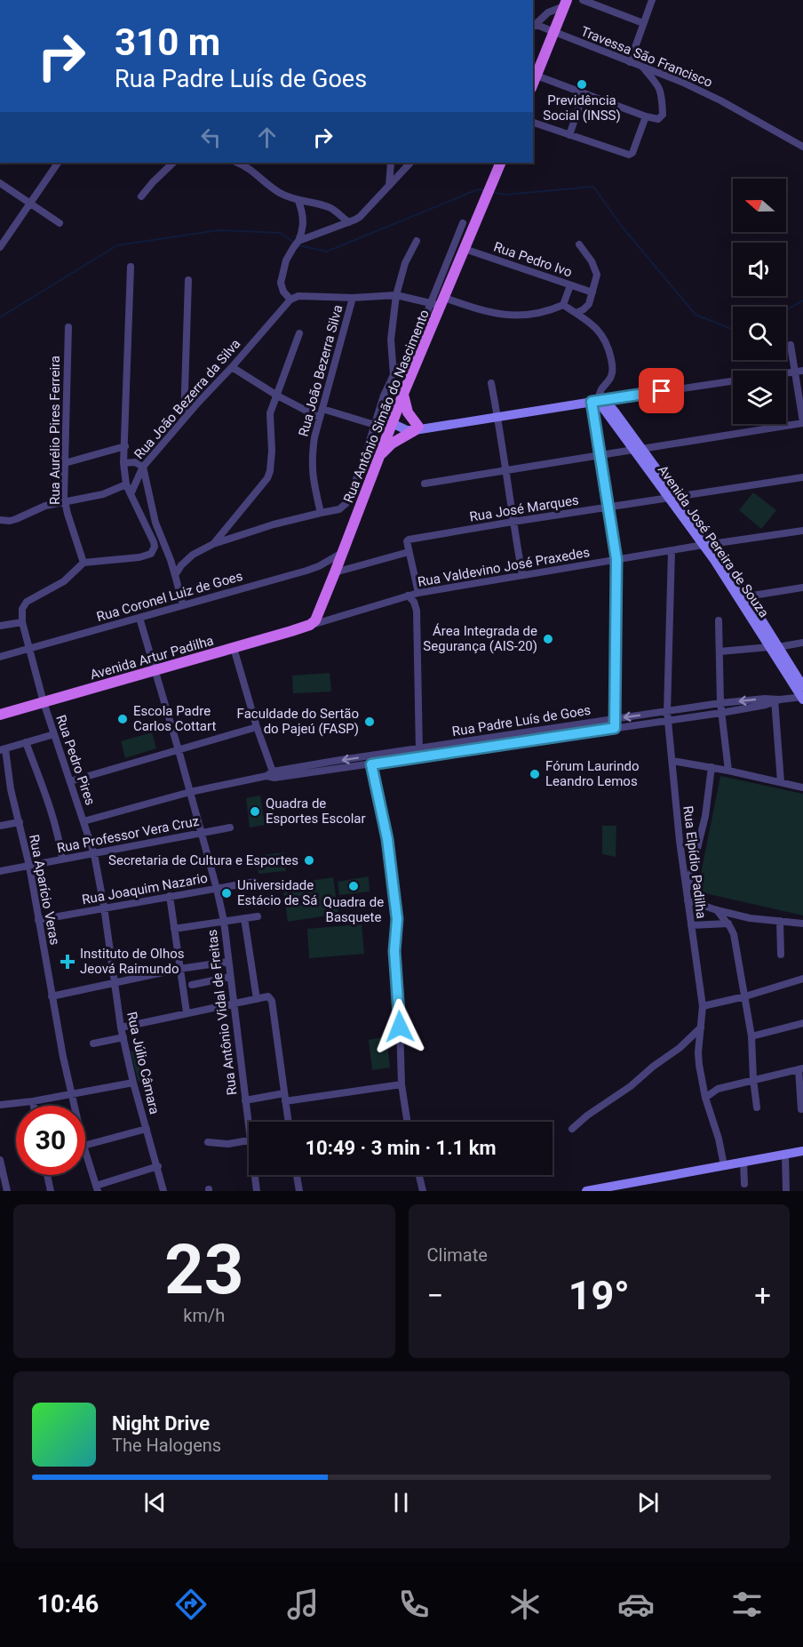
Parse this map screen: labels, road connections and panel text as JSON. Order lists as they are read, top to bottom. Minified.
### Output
{"streets":{"main road":["Rua Antônio Simão do Nascimento","Avenida Artur Padilha"],"street":["Travessa São Francisco","Rua Pedro Ivo","Rua João Bezerra Silva","Rua João Bezerra da Silva","Rua Aurélio Pires Ferreira","Rua José Marques","Avenida José Pereira de Souza","Rua Valdevino José Praxedes","Rua Coronel Luiz de Goes","Rua Padre Luís de Goes","Rua Pedro Pires","Rua Professor Vera Cruz","Rua Elpídio Padilha","Rua Joaquim Nazario","Rua Aparício Veras","Rua Antônio Vidal de Freitas","Rua Júlio Câmara"]},"crossings":[["Rua Pedro Ivo","Rua Antônio Simão do Nascimento"],["Rua João Bezerra Silva","Rua João Bezerra da Silva"],["Rua Antônio Simão do Nascimento","Rua Valdevino José Praxedes"],["Rua Antônio Simão do Nascimento","Rua Coronel Luiz de Goes"],["Rua Antônio Simão do Nascimento","Avenida Artur Padilha"],["Rua José Marques","Avenida José Pereira de Souza"],["Avenida José Pereira de Souza","Rua Valdevino José Praxedes"],["Rua Valdevino José Praxedes","Avenida Artur Padilha"],["Rua Valdevino José Praxedes","Rua Elpídio Padilha"],["Rua Coronel Luiz de Goes","Rua Pedro Pires"],["Rua Coronel Luiz de Goes","Rua Antônio Vidal de Freitas"],["Avenida Artur Padilha","Rua Pedro Pires"],["Avenida Artur Padilha","Rua Antônio Vidal de Freitas"],["Rua Padre Luís de Goes","Rua Pedro Pires"],["Rua Padre Luís de Goes","Rua Elpídio Padilha"],["Rua Padre Luís de Goes","Rua Antônio Vidal de Freitas"],["Rua Pedro Pires","Rua Professor Vera Cruz"],["Rua Pedro Pires","Rua Joaquim Nazario"],["Rua Pedro Pires","Rua Júlio Câmara"],["Rua Professor Vera Cruz","Rua Aparício Veras"],["Rua Professor Vera Cruz","Rua Antônio Vidal de Freitas"],["Rua Joaquim Nazario","Rua Aparício Veras"],["Rua Joaquim Nazario","Rua Antônio Vidal de Freitas"],["Rua Joaquim Nazario","Rua Júlio Câmara"]],"places":{"other":["Previdência Social (INSS)","Área Integrada de Segurança (AIS-20)","Escola Padre Carlos Cottart","Faculdade do Sertão do Pajeú (FASP)","Fórum Laurindo Leandro Lemos","Quadra de Esportes Escolar","Secretaria de Cultura e Esportes","Quadra de Basquete","Universidade Estácio de Sá"],"health":["Instituto de Olhos Jeová Raimundo"]},"north":"left","page":{"turn":["310 m","Rua Padre Luís de Goes"],"limit":"30","trip":"10:49 · 3 min · 1.1 km","tile":[["23","km/h"],"Climate"],"heat":["−","19°","+"],"song":["Night Drive","The Halogens"],"tabs":"10:46"}}
